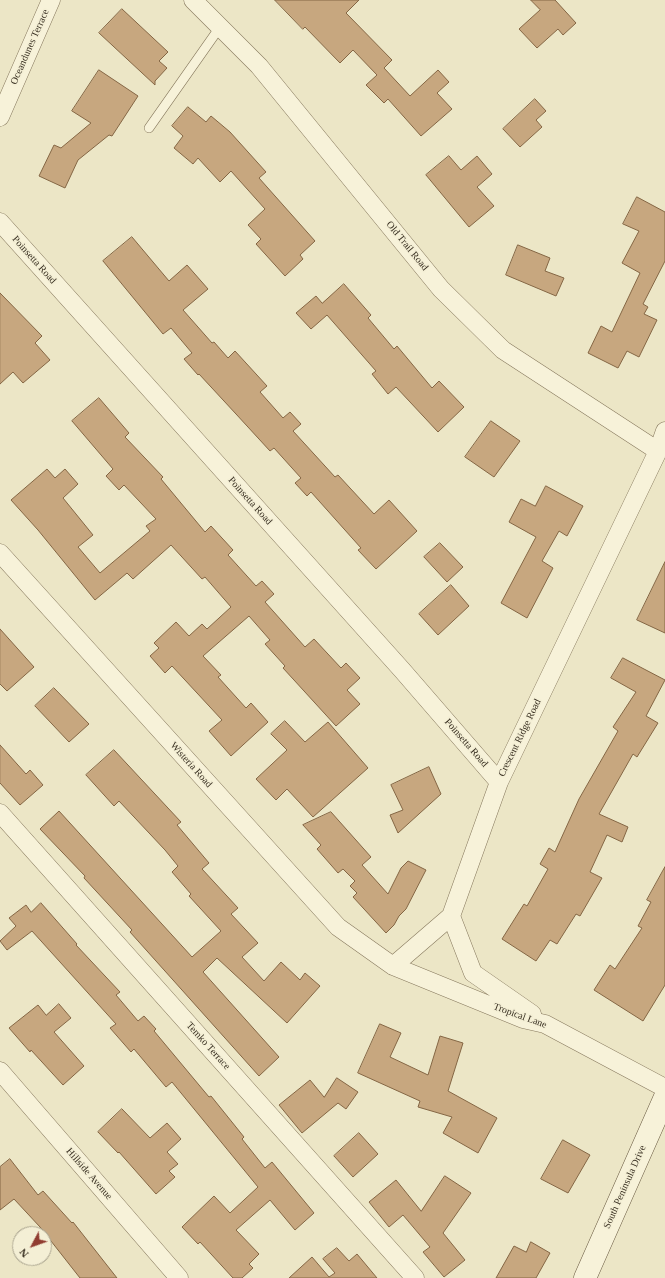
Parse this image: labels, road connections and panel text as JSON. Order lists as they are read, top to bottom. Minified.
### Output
{"streets":{"main road":["South Peninsula Drive"],"street":["Oceandunes Terrace","Old Trail Road","Poinsetta Road","Crescent Ridge Road","Wisteria Road","Tropical Lane","Temko Terrace","Hillside Avenue"]},"crossings":[["Old Trail Road","Crescent Ridge Road"],["Poinsetta Road","Crescent Ridge Road"],["Wisteria Road","Tropical Lane"]],"north":"bottom left"}
